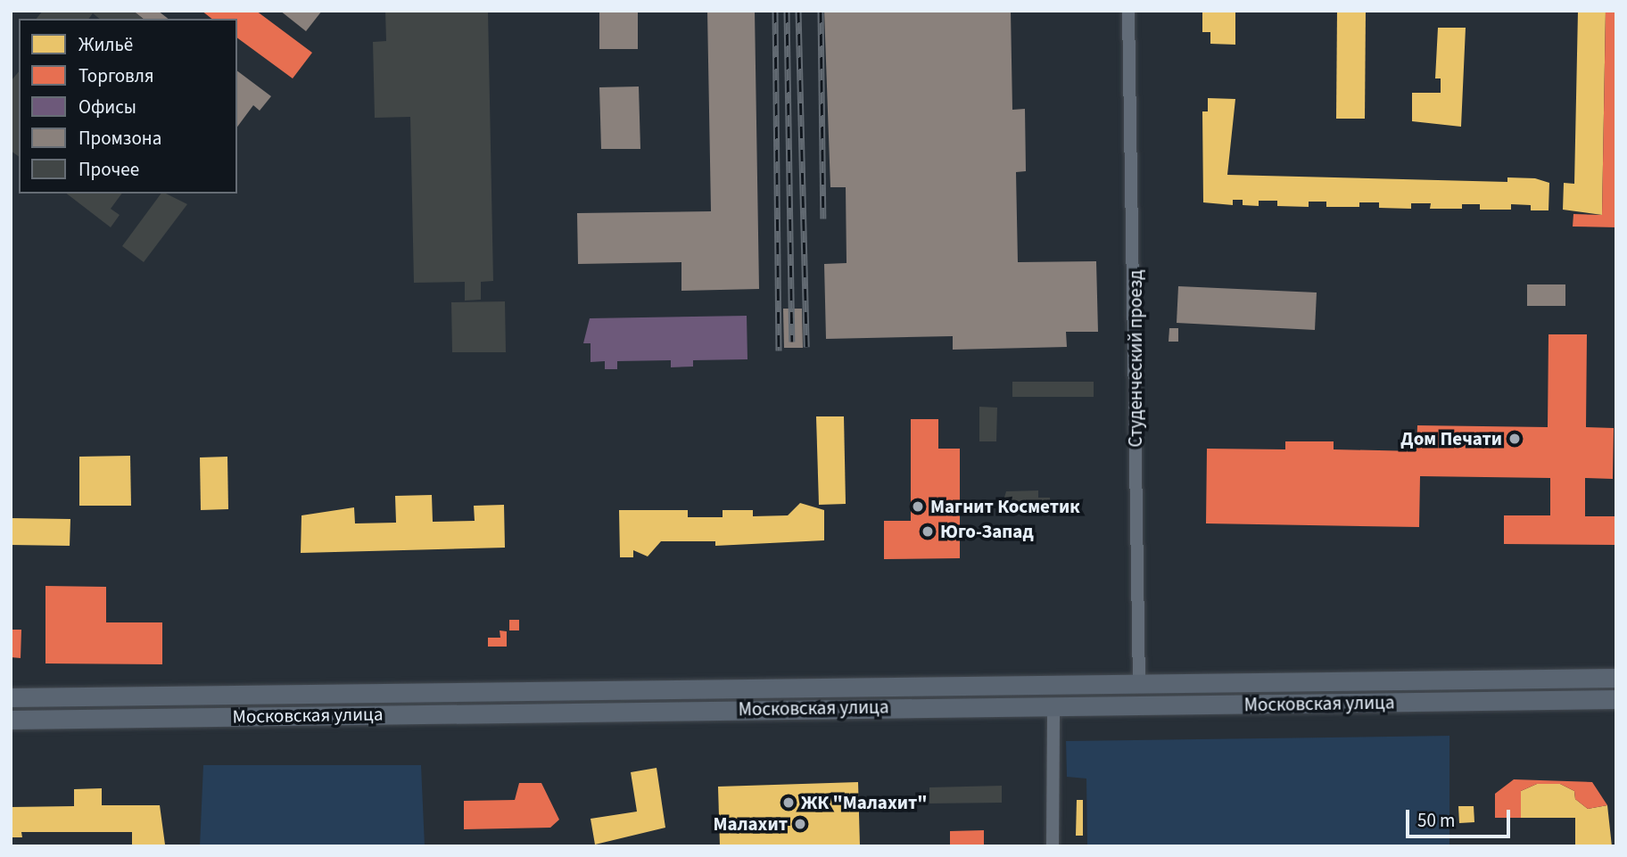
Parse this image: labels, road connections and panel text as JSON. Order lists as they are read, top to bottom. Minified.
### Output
{"streets":{"main road":["Студенческий проезд","Московская улица"]},"crossings":[["Студенческий проезд","Московская улица"]],"places":["Дом Печати","Магнит Косметик","Юго-Запад","ЖК \"Малахит\"","Малахит"],"legend":["Жильё","Торговля","Офисы","Промзона","Прочее"],"scale_bar":"50 m"}
